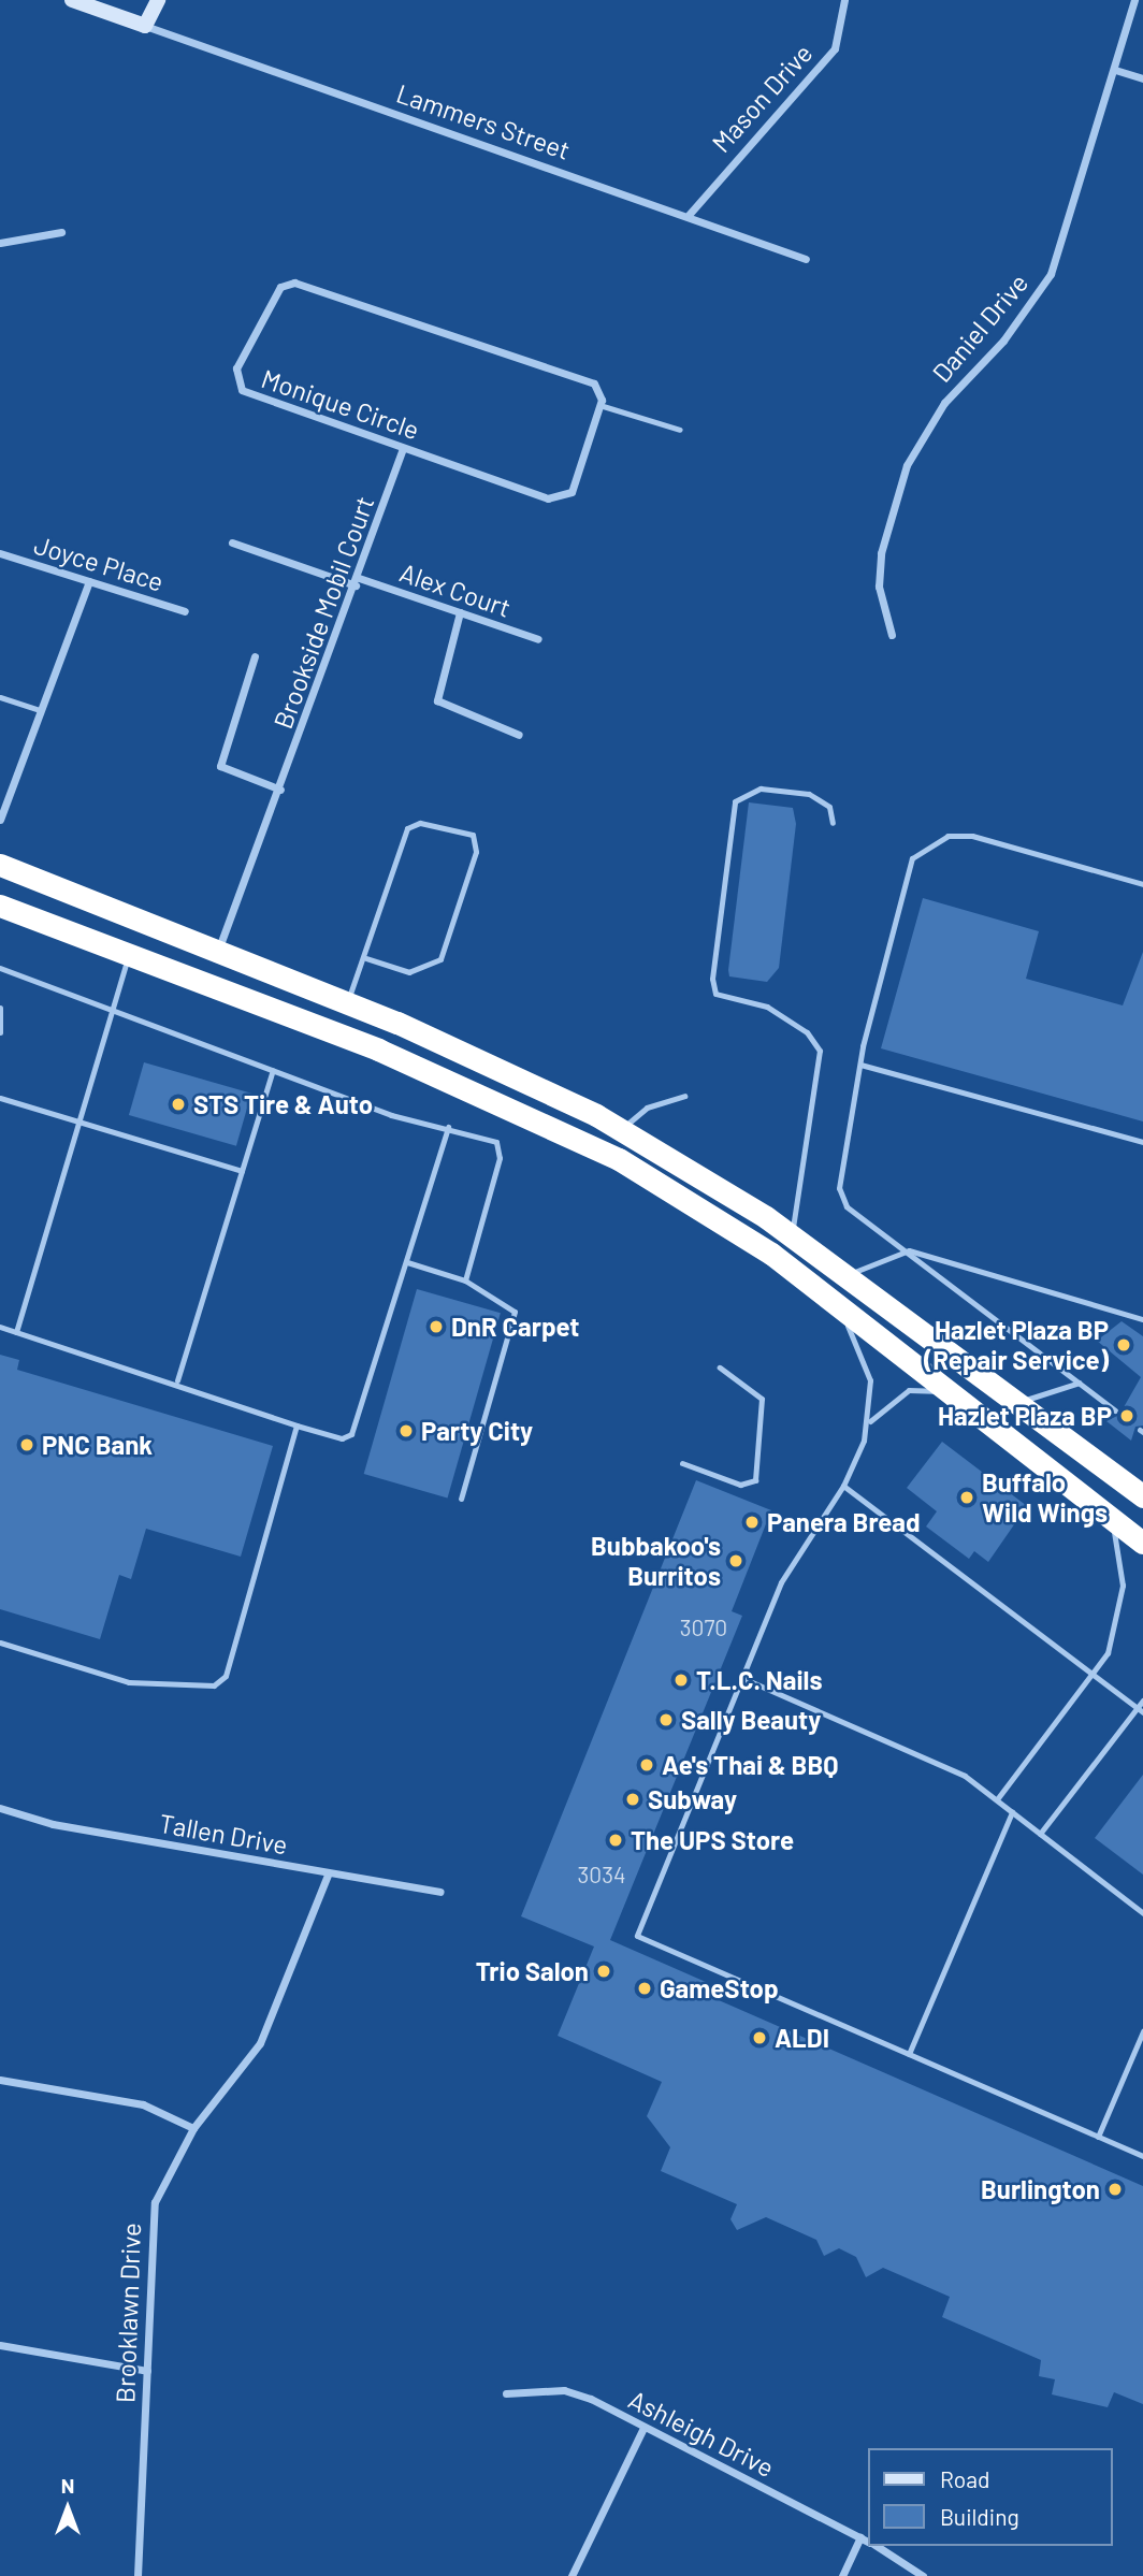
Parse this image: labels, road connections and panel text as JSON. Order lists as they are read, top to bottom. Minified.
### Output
{"streets":{"street":["Mason Drive","Lammers Street","Daniel Drive","Monique Circle","Joyce Place","Alex Court","Brookside Mobil Court","Tallen Drive","Brooklawn Drive","Ashleigh Drive"]},"crossings":[["Mason Drive","Lammers Street"],["Monique Circle","Brookside Mobil Court"],["Alex Court","Brookside Mobil Court"],["Tallen Drive","Brooklawn Drive"]],"places":["STS Tire & Auto","DnR Carpet","Hazlet Plaza BP (Repair Service)","Hazlet Plaza BP","Party City","PNC Bank","Buffalo Wild Wings","Panera Bread","Bubbakoo's Burritos","T.L.C. Nails","Sally Beauty","Ae's Thai & BBQ","Subway","The UPS Store","Trio Salon","GameStop","ALDI","Burlington"],"house_numbers":["3070","3034"],"legend":["Road","Building"],"north":"top"}
